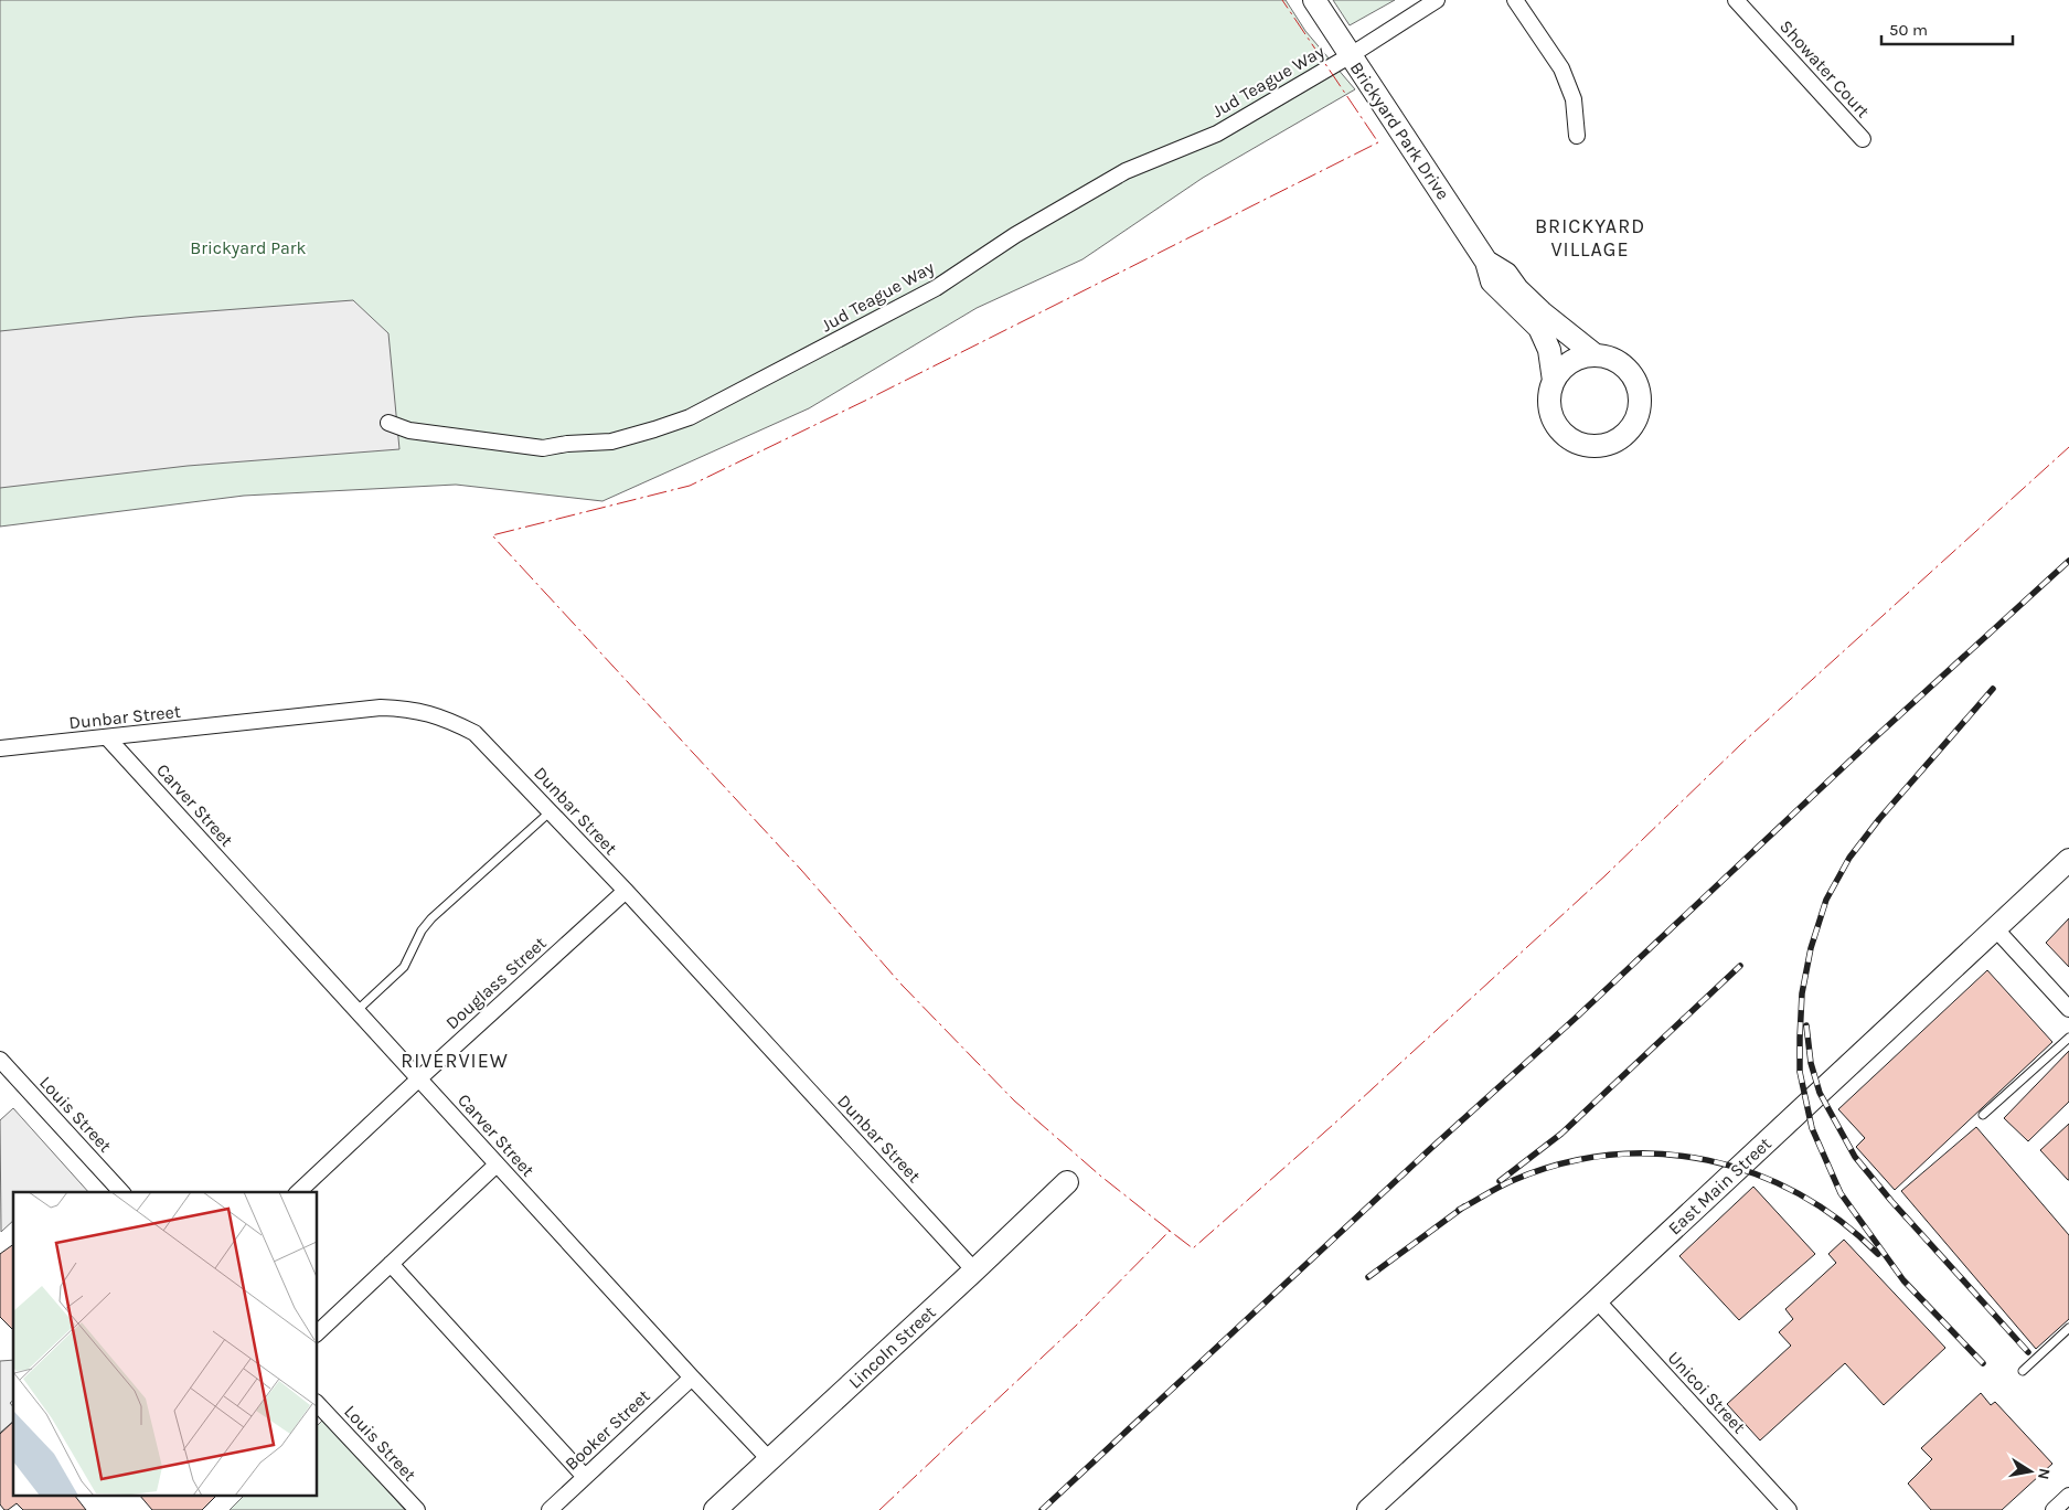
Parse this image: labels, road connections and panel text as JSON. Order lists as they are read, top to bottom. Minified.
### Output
{"streets":{"street":["Showater Court","Jud Teague Way","Brickyard Park Drive","Dunbar Street","Carver Street","Douglass Street","Louis Street","East Main Street","Lincoln Street","Unicoi Street","Booker Street"]},"crossings":[["Jud Teague Way","Brickyard Park Drive"],["Dunbar Street","Carver Street"],["Dunbar Street","Douglass Street"],["Dunbar Street","Lincoln Street"],["Carver Street","Douglass Street"],["Carver Street","Lincoln Street"],["Carver Street","Booker Street"],["East Main Street","Unicoi Street"]],"districts":["BRICKYARD VILLAGE","RIVERVIEW"],"parks":["Brickyard Park"],"scale_bar":"50 m","north":"right"}
